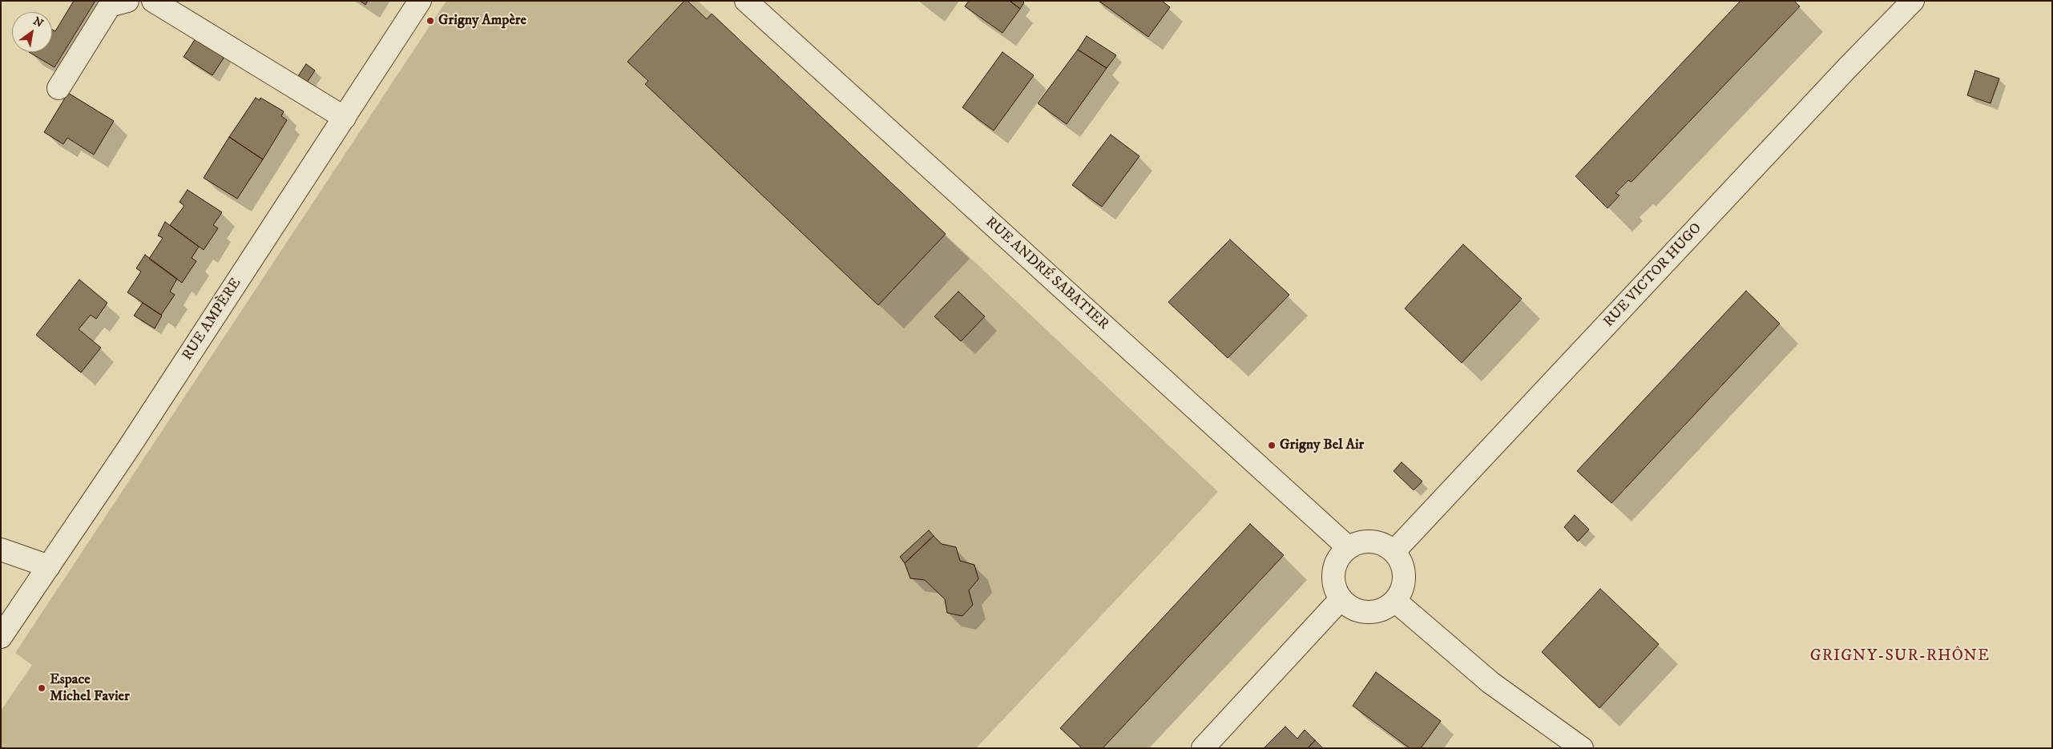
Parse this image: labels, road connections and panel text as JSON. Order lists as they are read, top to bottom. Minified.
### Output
{"streets":{"street":["RUE ANDRÉ SABATIER","RUE VICTOR HUGO","RUE AMPÈRE"]},"crossings":[["RUE ANDRÉ SABATIER","RUE VICTOR HUGO"]],"districts":["GRIGNY-SUR-RHÔNE"],"places":["Grigny Ampère","Grigny Bel Air","Espace Michel Favier"],"north":"top right"}
